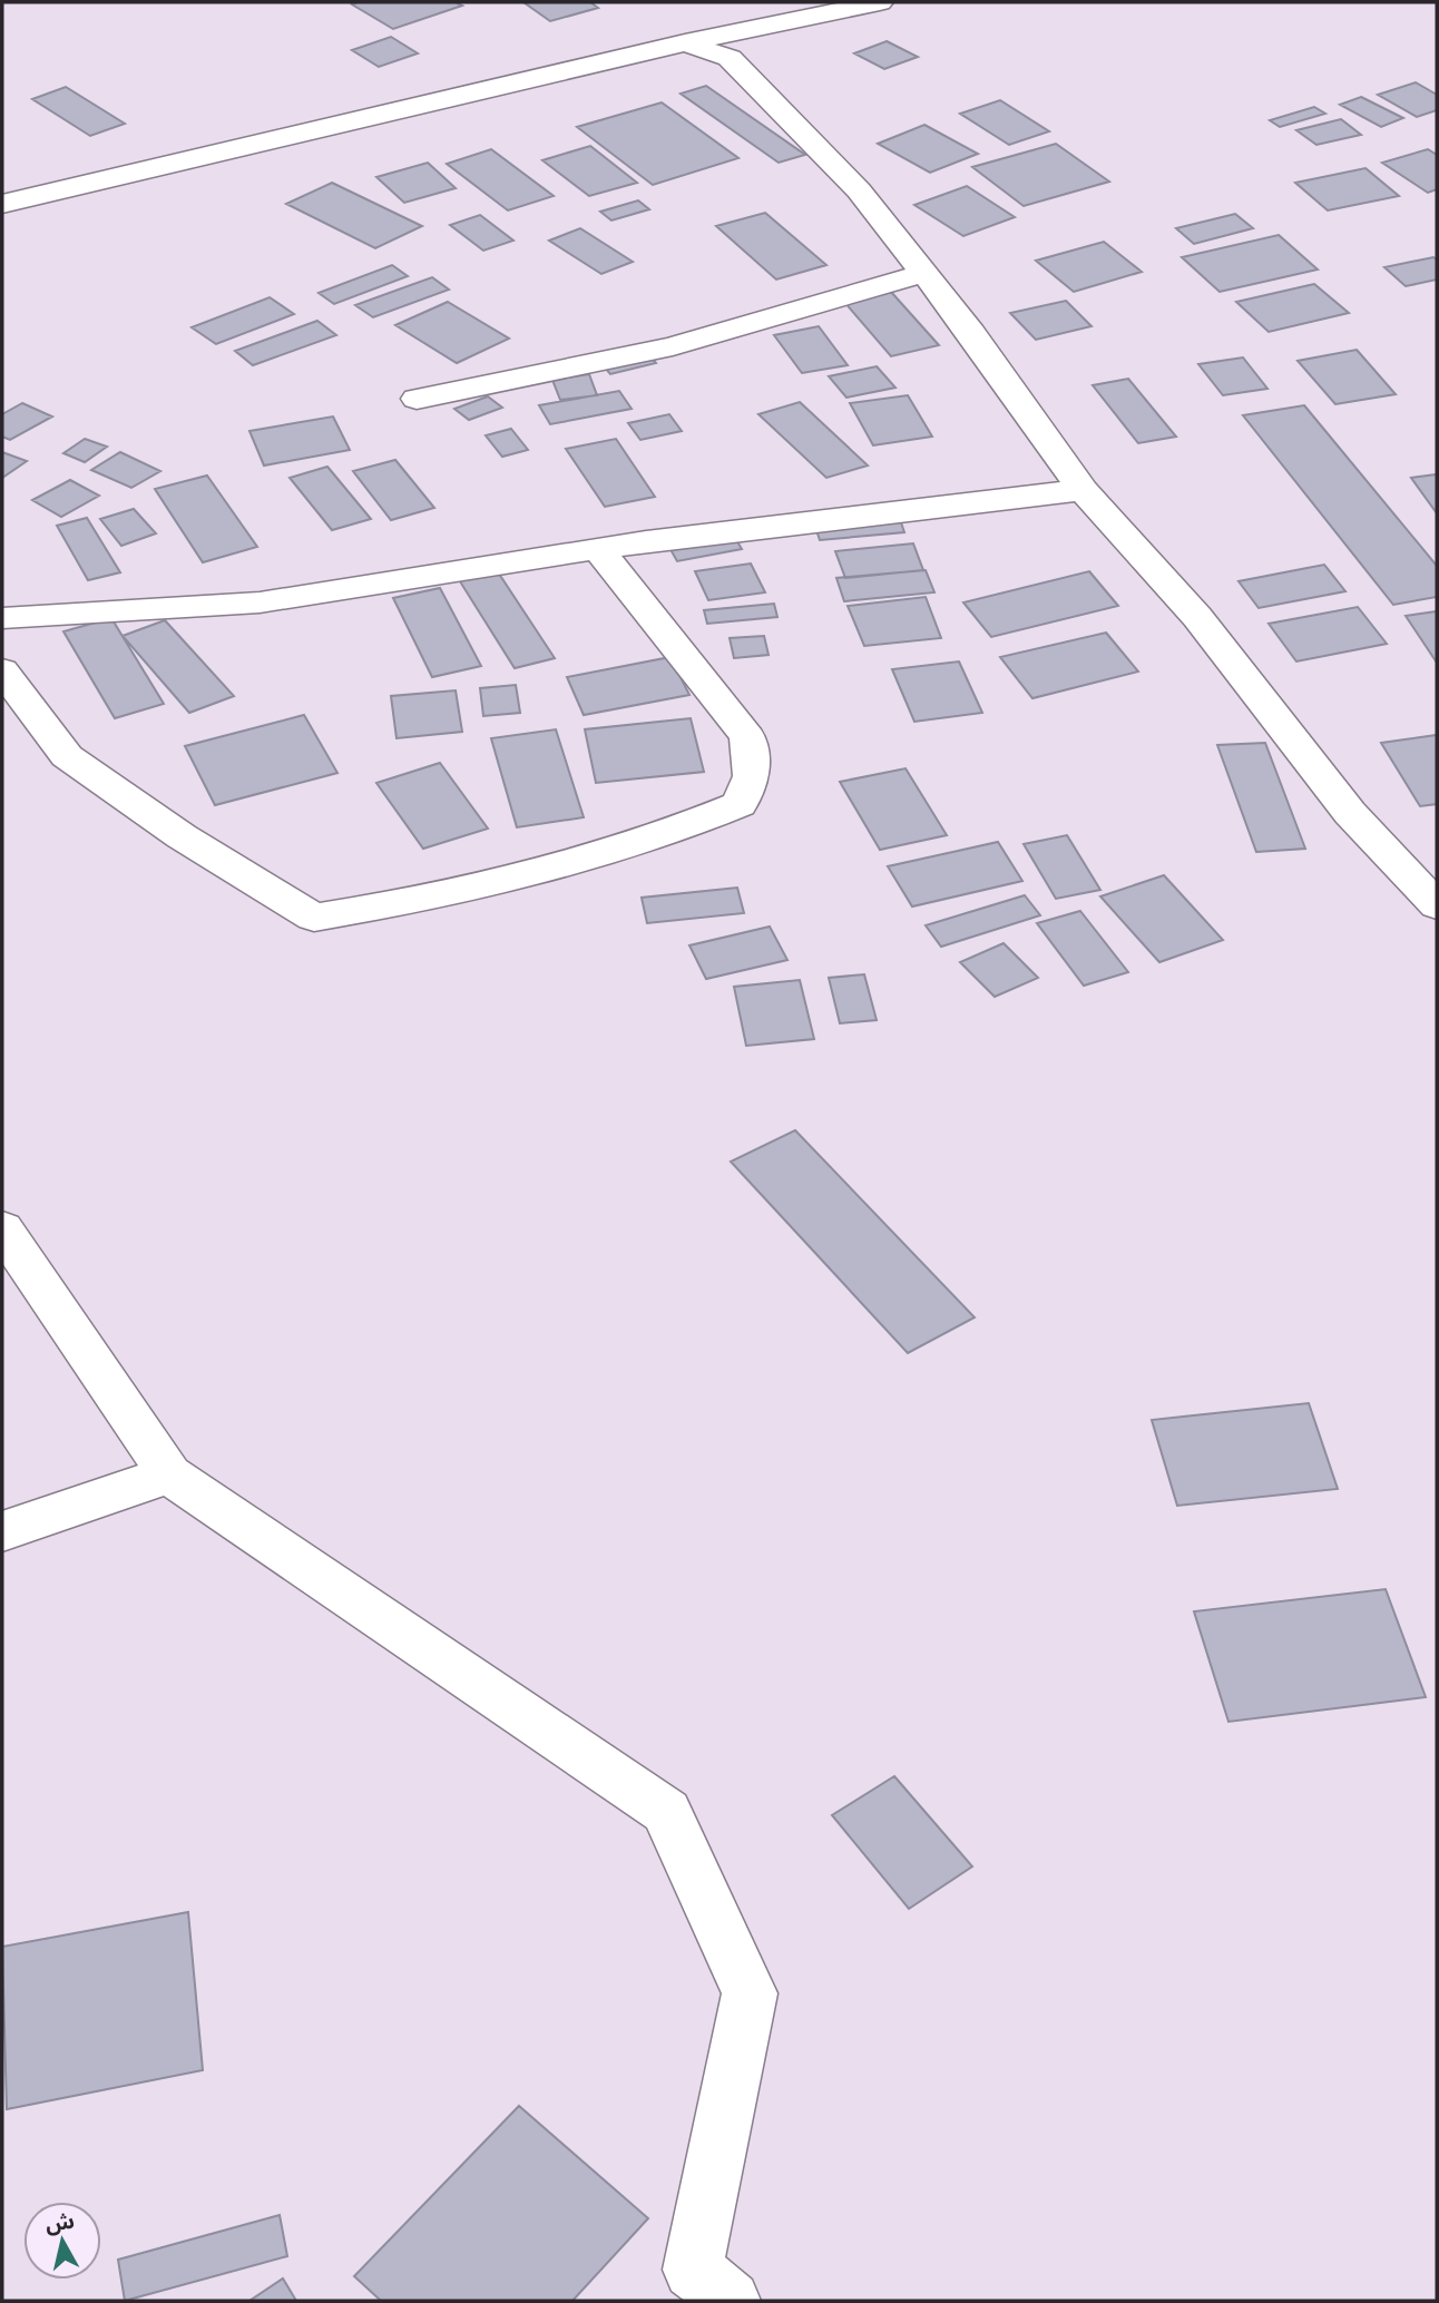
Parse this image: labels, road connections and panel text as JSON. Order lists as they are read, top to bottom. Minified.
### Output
{"north":"top"}
